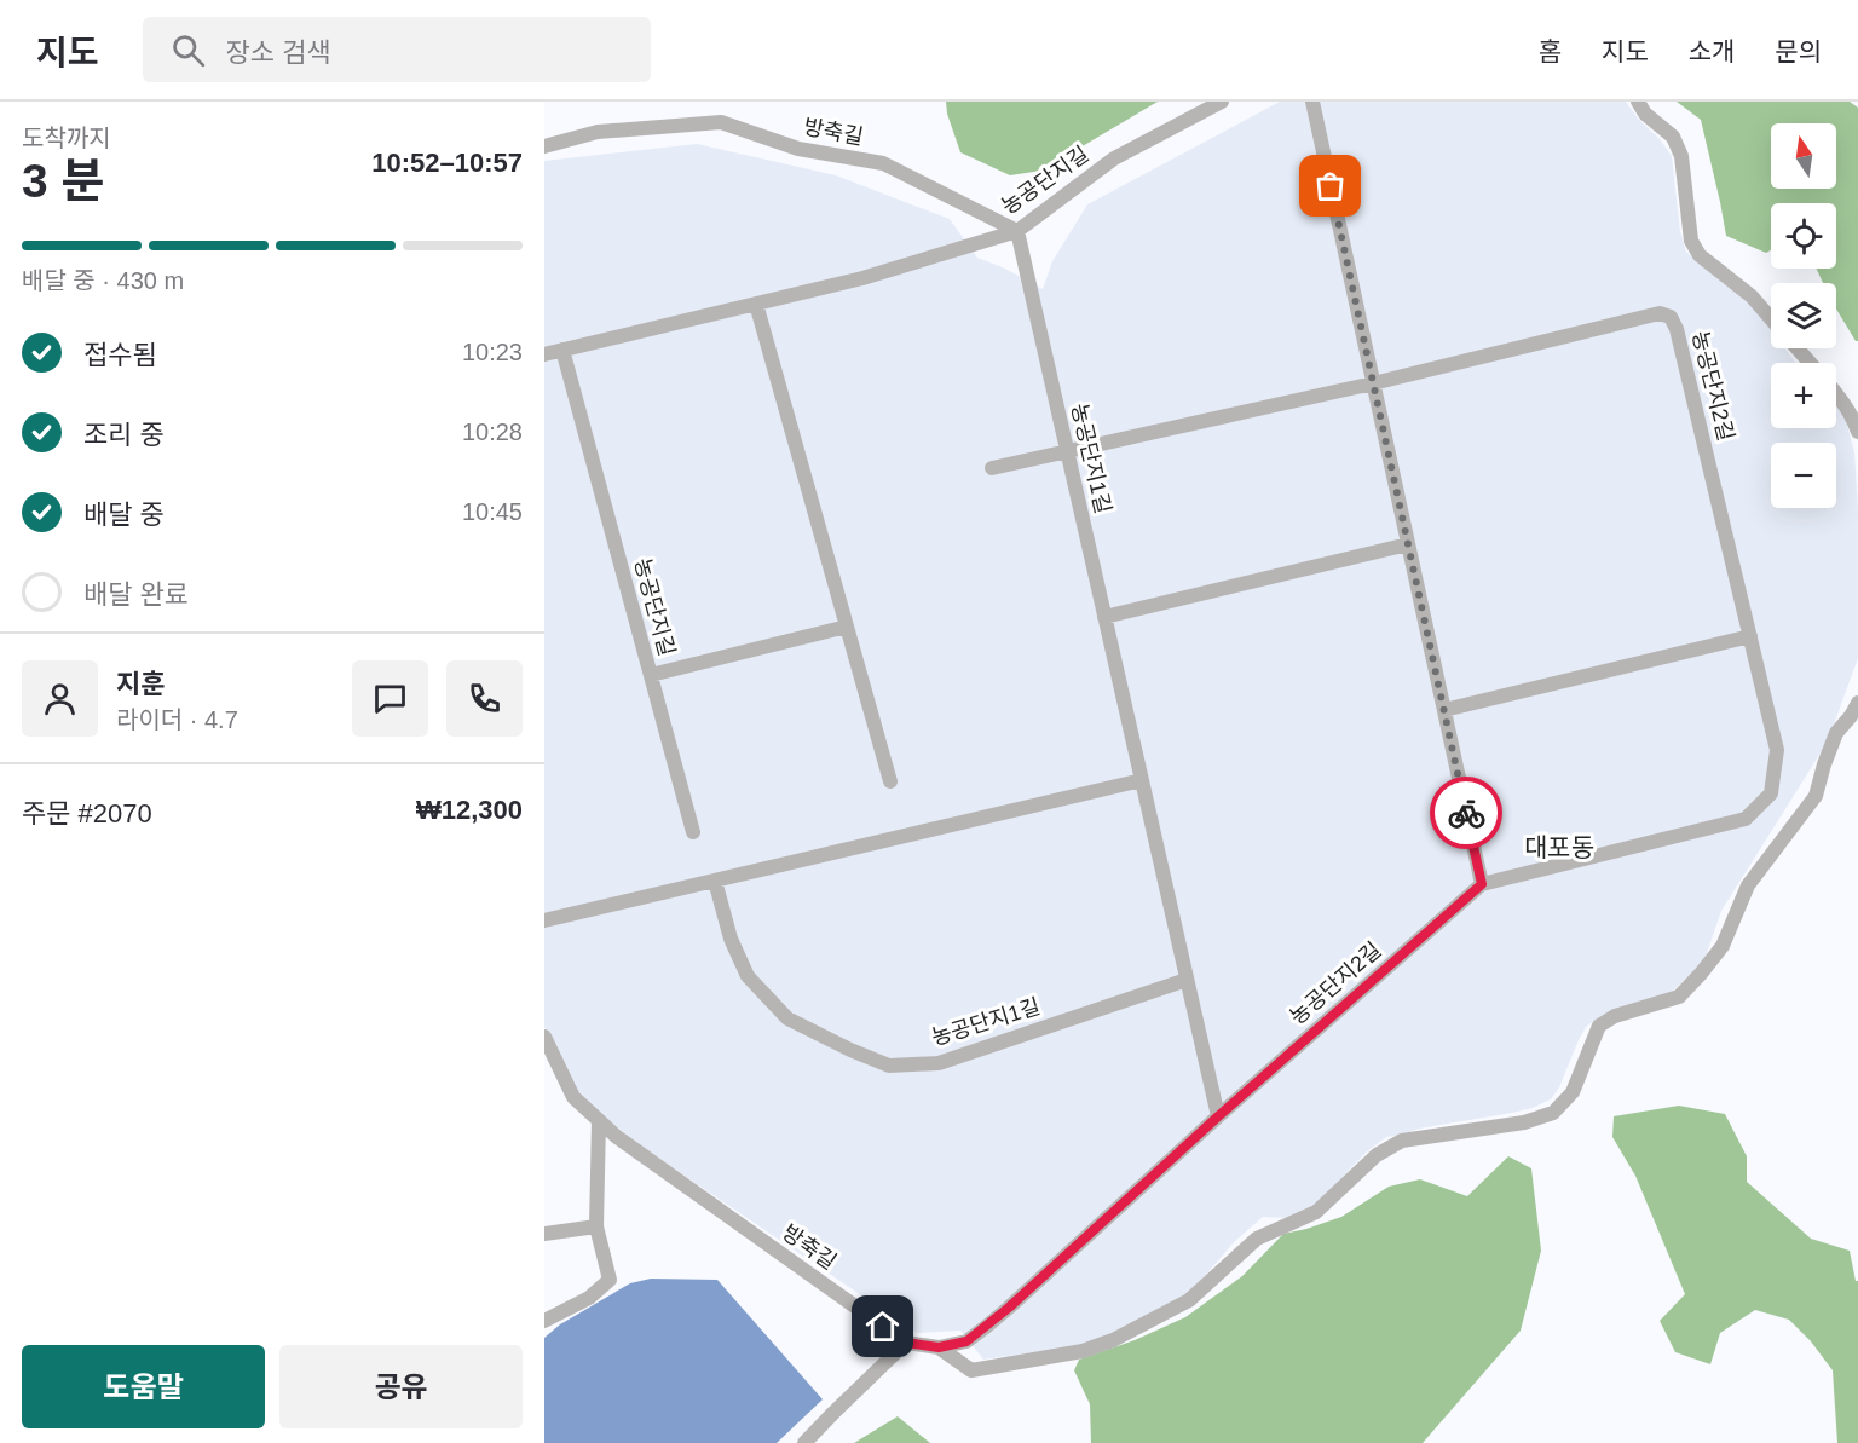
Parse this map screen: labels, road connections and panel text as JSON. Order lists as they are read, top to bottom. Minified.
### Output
{"streets":{"street":["방축길","농공단지길","농공단지2길","농공단지1길"]},"crossings":[["방축길","농공단지길"],["방축길","농공단지2길"],["방축길","농공단지1길"],["농공단지길","농공단지1길"],["농공단지2길","농공단지1길"]],"districts":["대포동"],"north":"top","page":{"header":"지도","search":"장소 검색","nav":["홈","지도","소개","문의"],"heading":["3 분","도착까지","10:52–10:57"],"panel":["지훈","라이더 · 4.7","주문 #2070","₩12,300"],"map_buttons":["+","−"],"bar":"배달 중 · 430 m","list":[["접수됨","10:23"],["조리 중","10:28"],["배달 중","10:45"],"배달 완료"],"buttons":["도움말","공유"]}}
